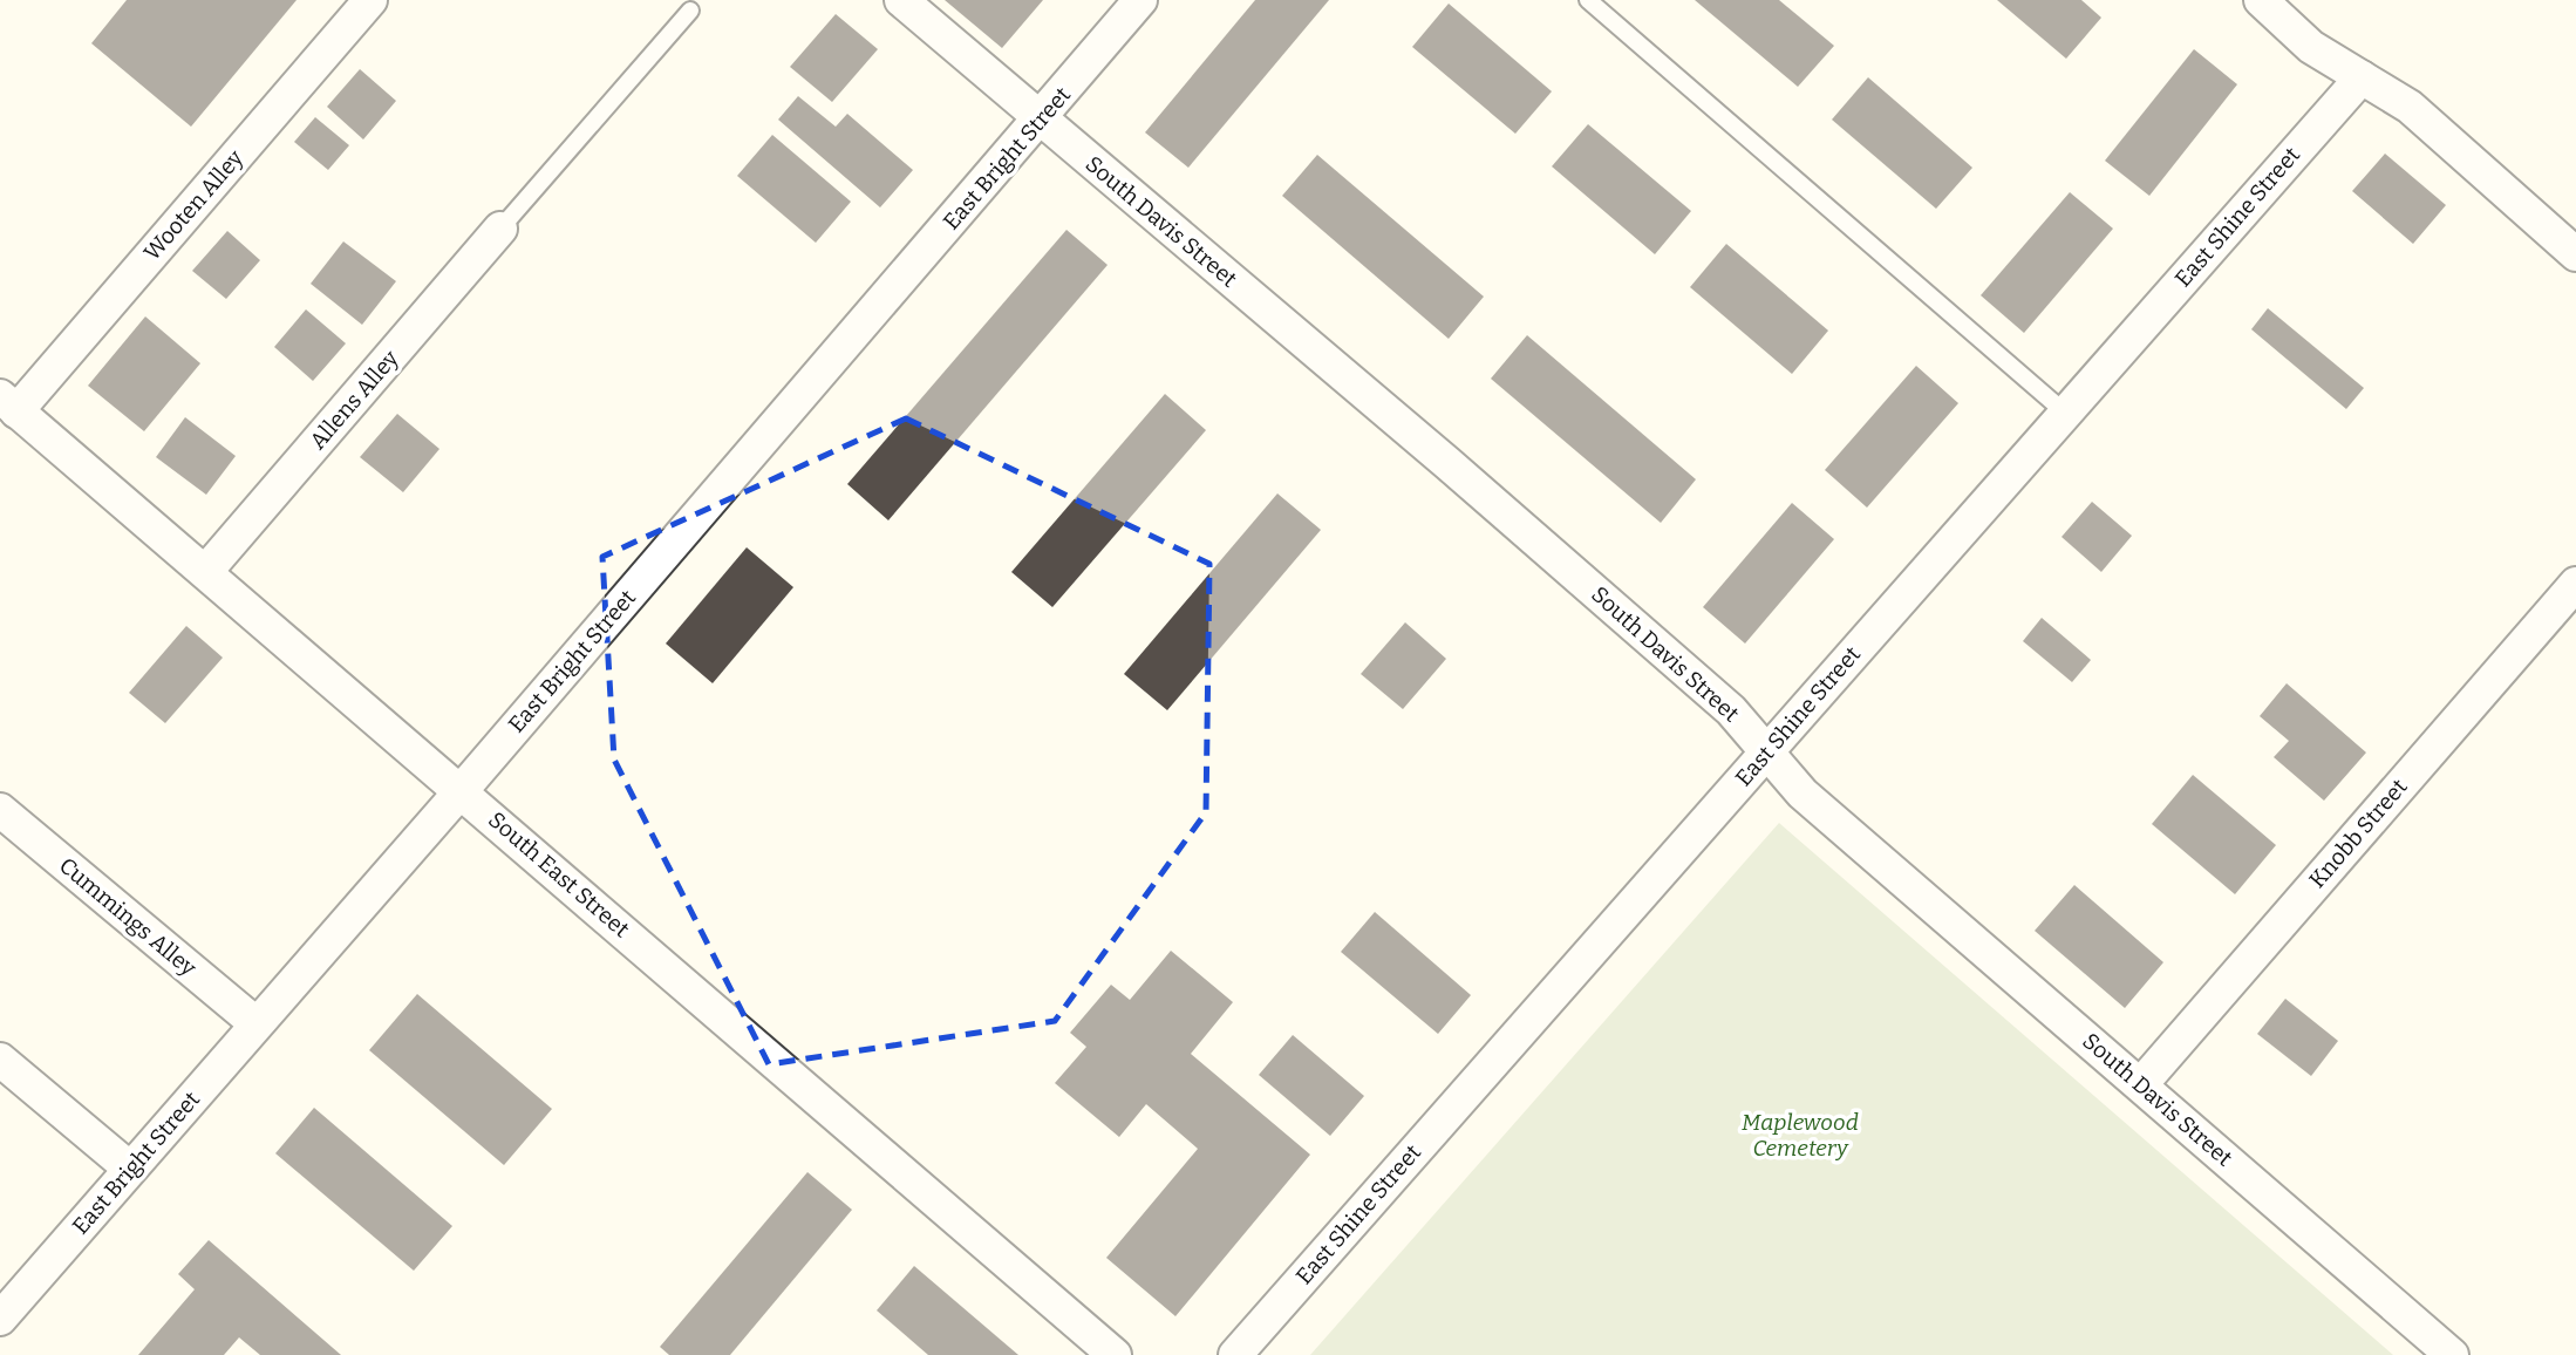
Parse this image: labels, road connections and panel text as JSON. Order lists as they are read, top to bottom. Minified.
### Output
{"streets":{"street":["East Bright Street","Wooten Alley","East Shine Street","South Davis Street","Allens Alley","Knobb Street","South East Street","Cummings Alley"]},"crossings":[["East Bright Street","South Davis Street"],["East Bright Street","South East Street"],["East Bright Street","Cummings Alley"],["Wooten Alley","South East Street"],["East Shine Street","South Davis Street"],["South Davis Street","Knobb Street"],["Allens Alley","South East Street"]],"parks":["Maplewood Cemetery"]}
